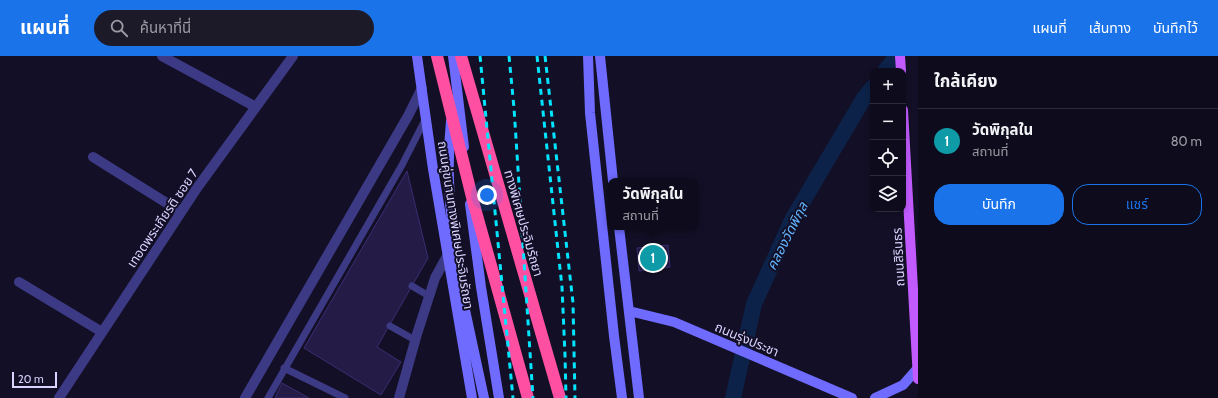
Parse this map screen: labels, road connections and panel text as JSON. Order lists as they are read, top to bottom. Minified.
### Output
{"streets":{"highway":["ทางพิเศษประจิมรัถยา"],"main road":["ถนนคู่ขนานทางพิเศษประจิมรัถยา","ถนนสิรินธร","ถนนรุ่งประชา"],"street":["เทอดพระเกียรติ ซอย 7"]},"water":["คลองวัดพิกุล"],"scale_bar":"20 m","page":{"header":"แผนที่","search":"ค้นหาที่นี่","nav":["แผนที่","เส้นทาง","บันทึกไว้"],"heading":"ใกล้เคียง","map_buttons":["+","−"],"list":[{"mark":"1","name":"วัดพิกุลใน","note":"สถานที่","value":"80 m"}],"buttons":["บันทึก","แชร์"],"popup":["วัดพิกุลใน","สถานที่"],"pins":"1","scale":"20 m"}}
